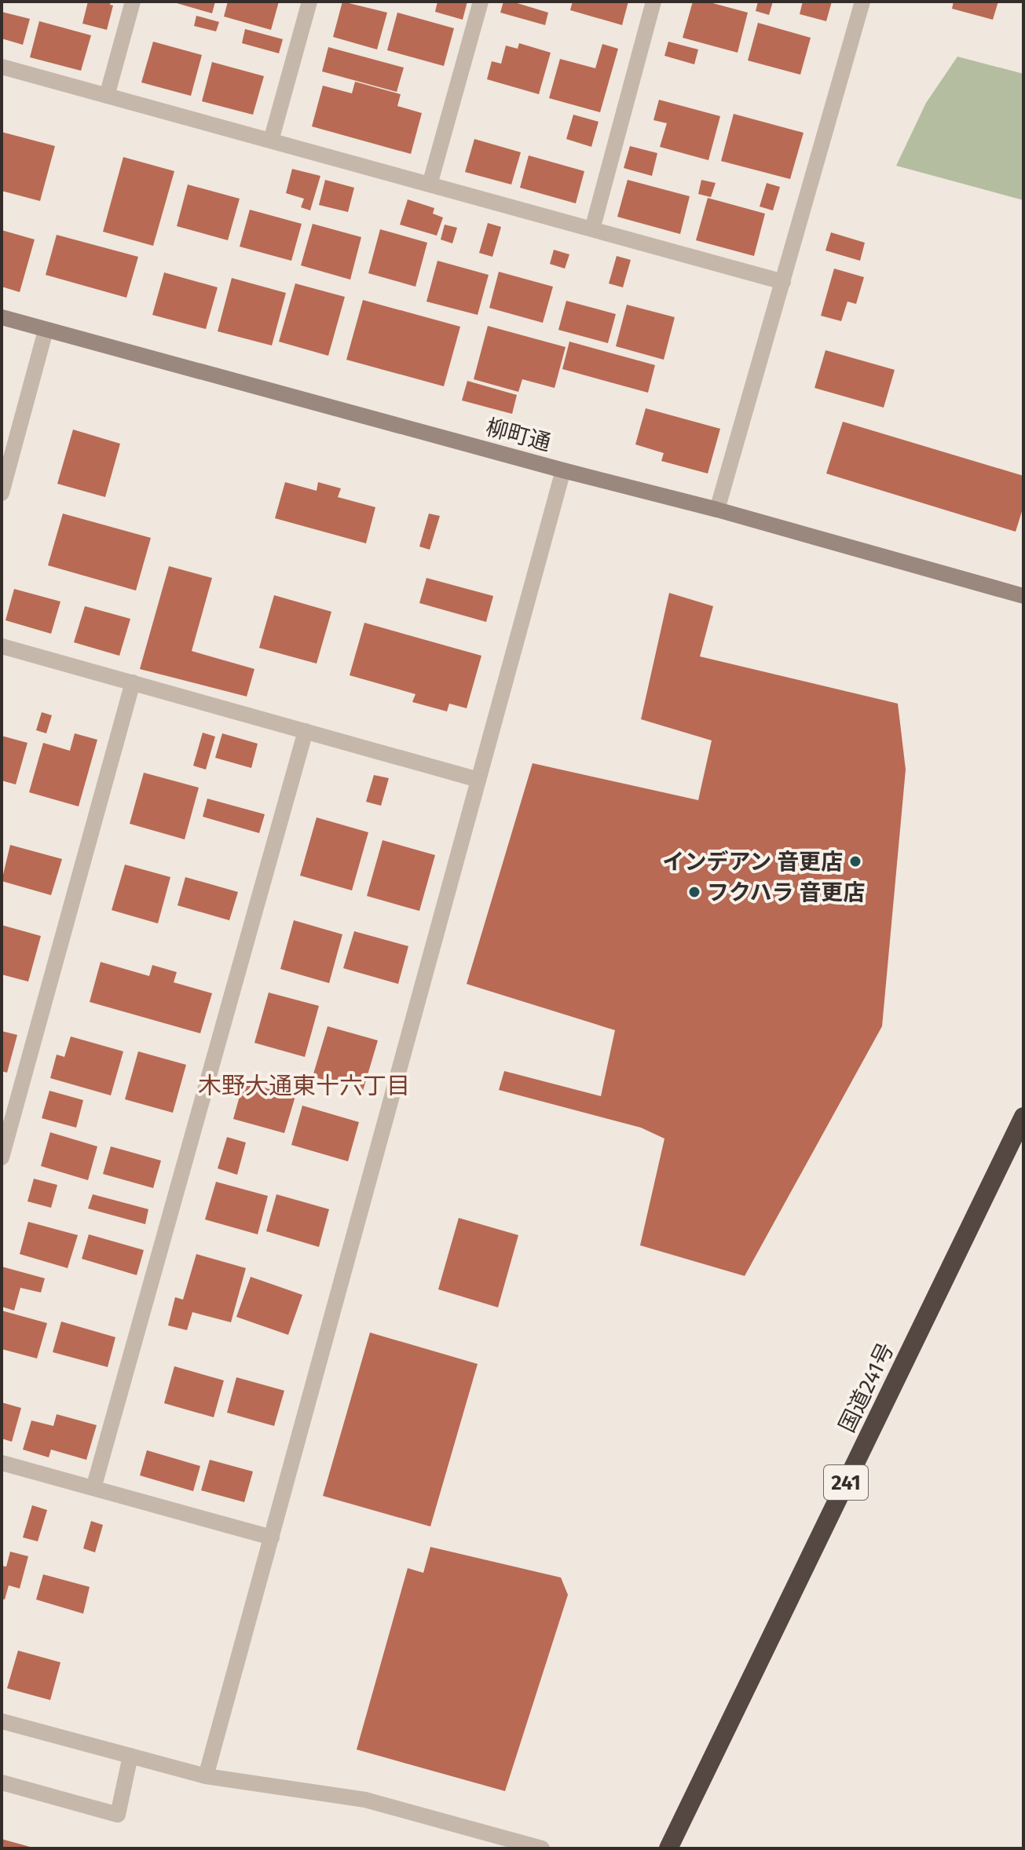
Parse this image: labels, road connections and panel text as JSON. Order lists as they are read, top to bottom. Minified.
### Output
{"streets":{"highway":["国道241号","241"],"street":["柳町通"]},"districts":["木野大通東十六丁目"],"places":["インデアン 音更店","フクハラ 音更店"]}
